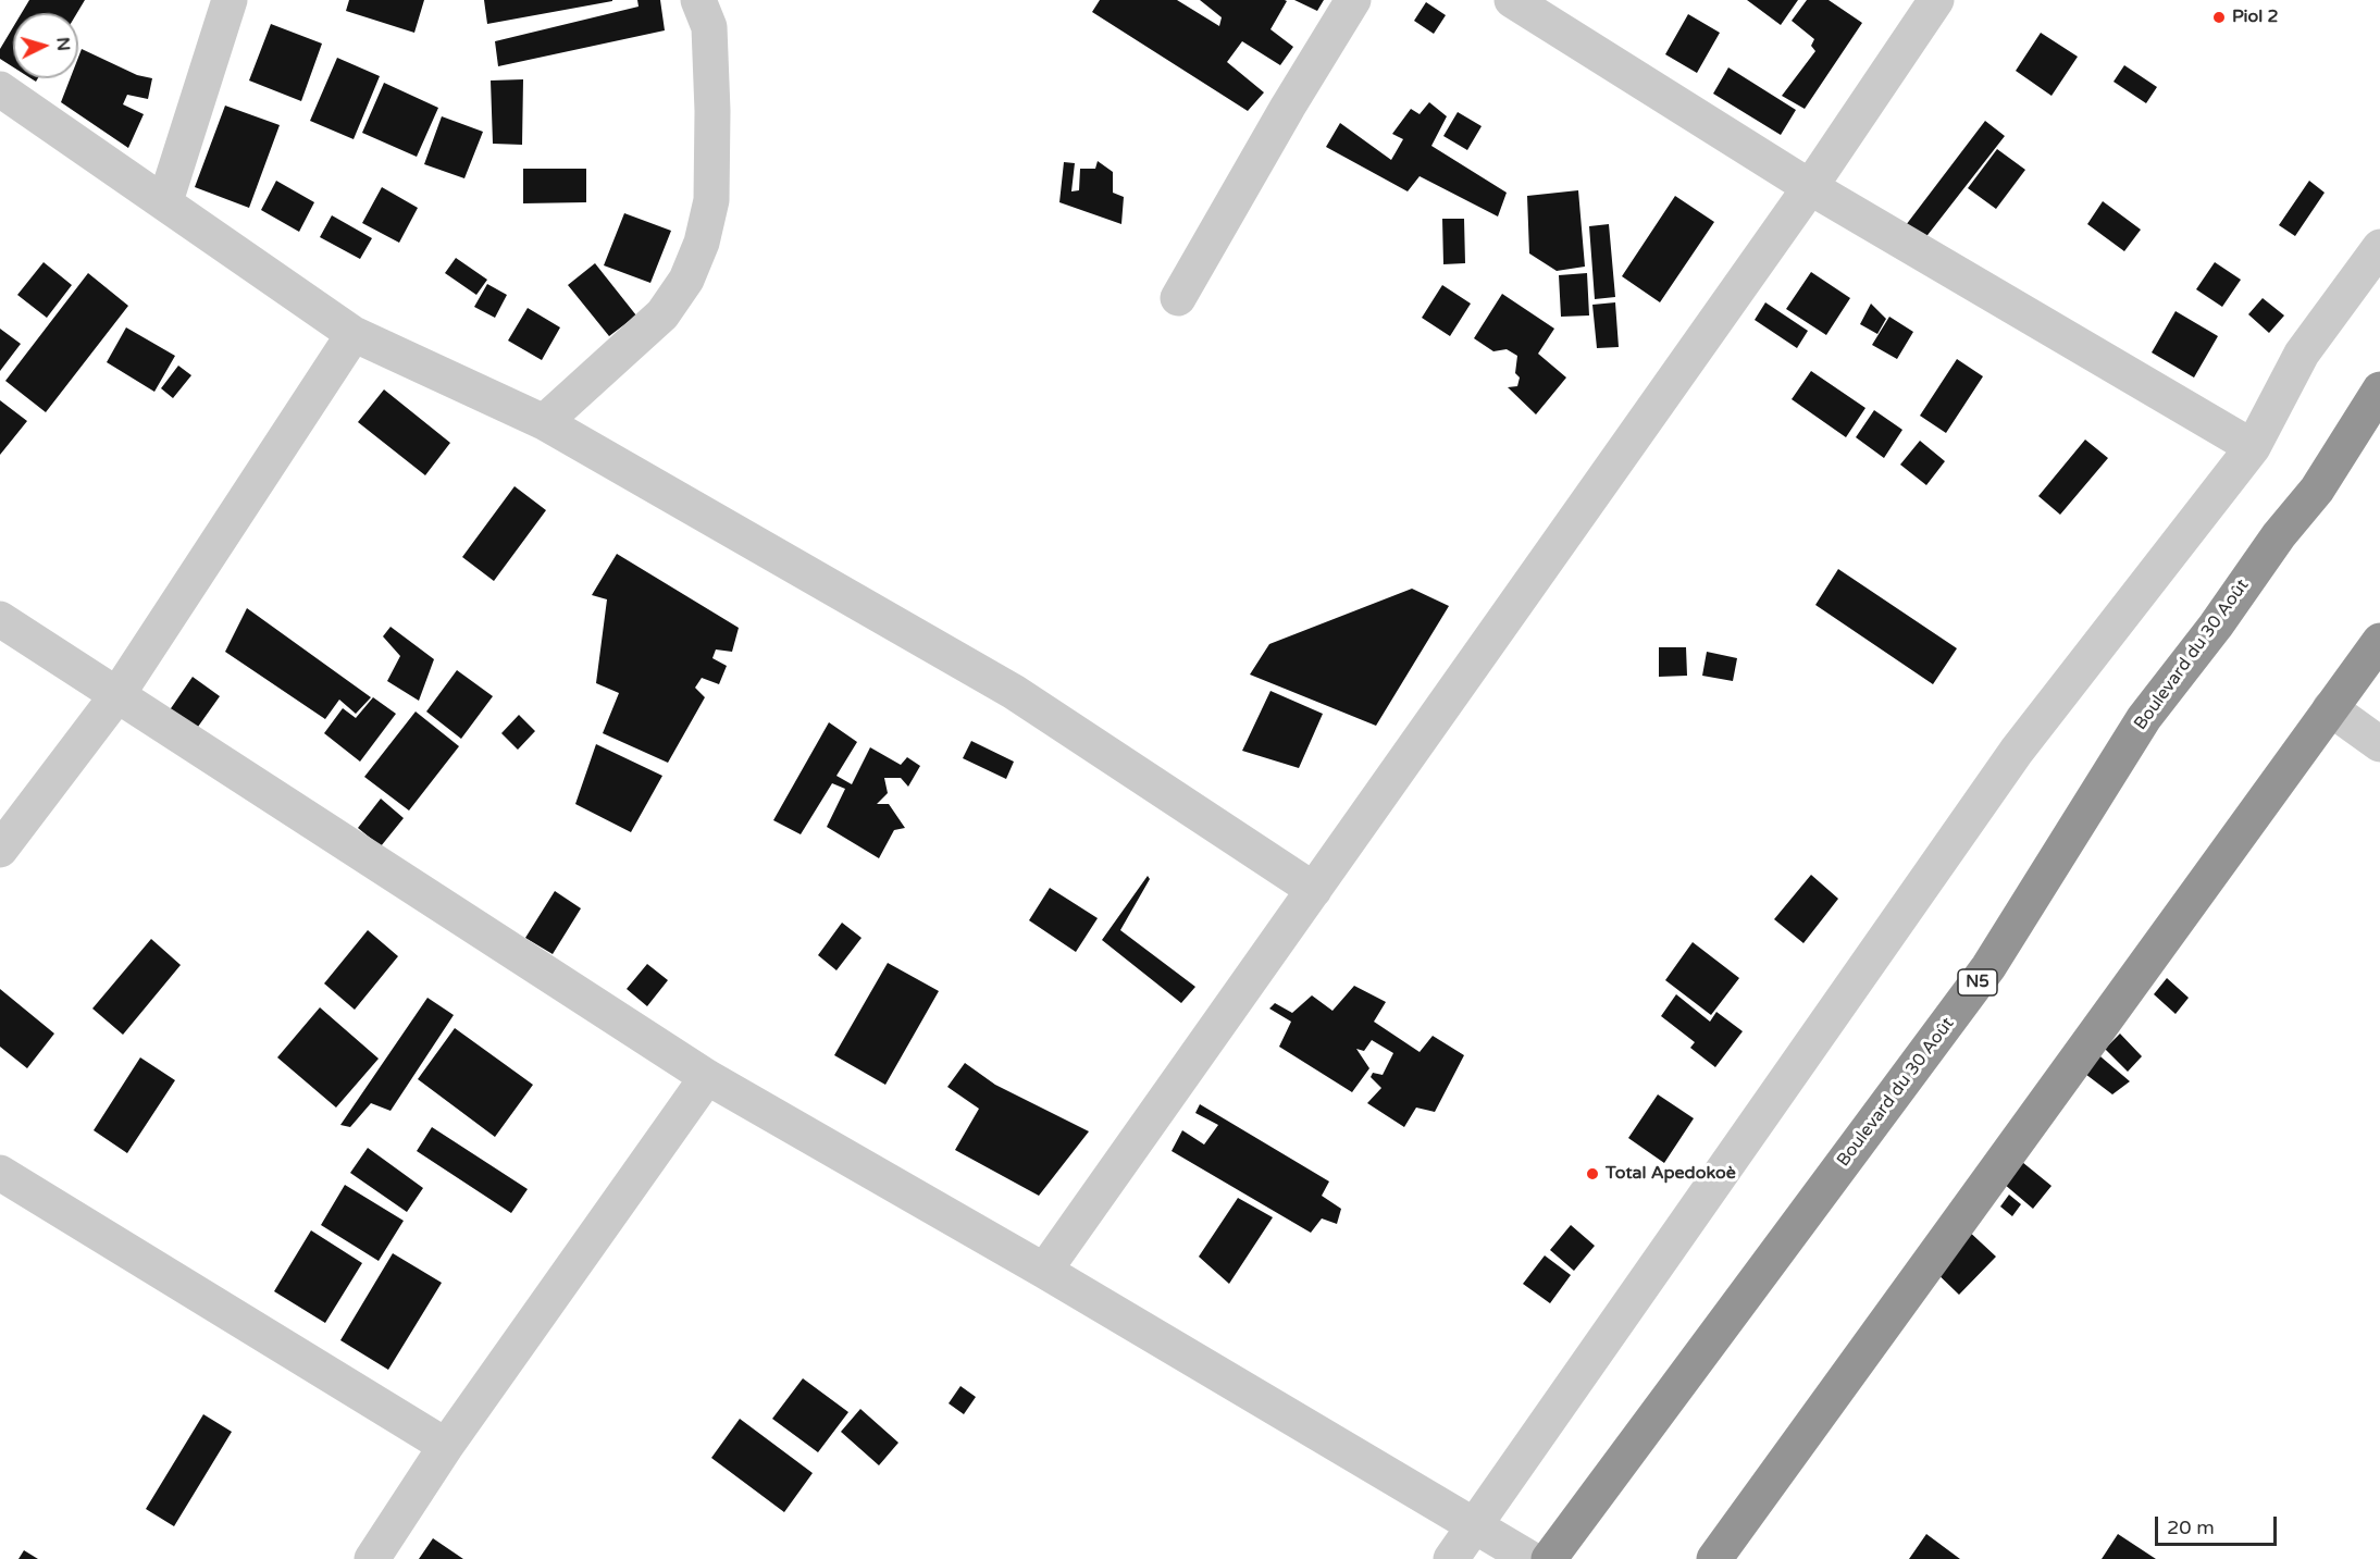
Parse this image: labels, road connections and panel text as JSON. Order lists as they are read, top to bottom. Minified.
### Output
{"streets":{"highway":["Boulevard du 30 Août","N5"]},"places":["Piol 2","Total Apedokoè"],"scale_bar":"20 m","north":"right"}
